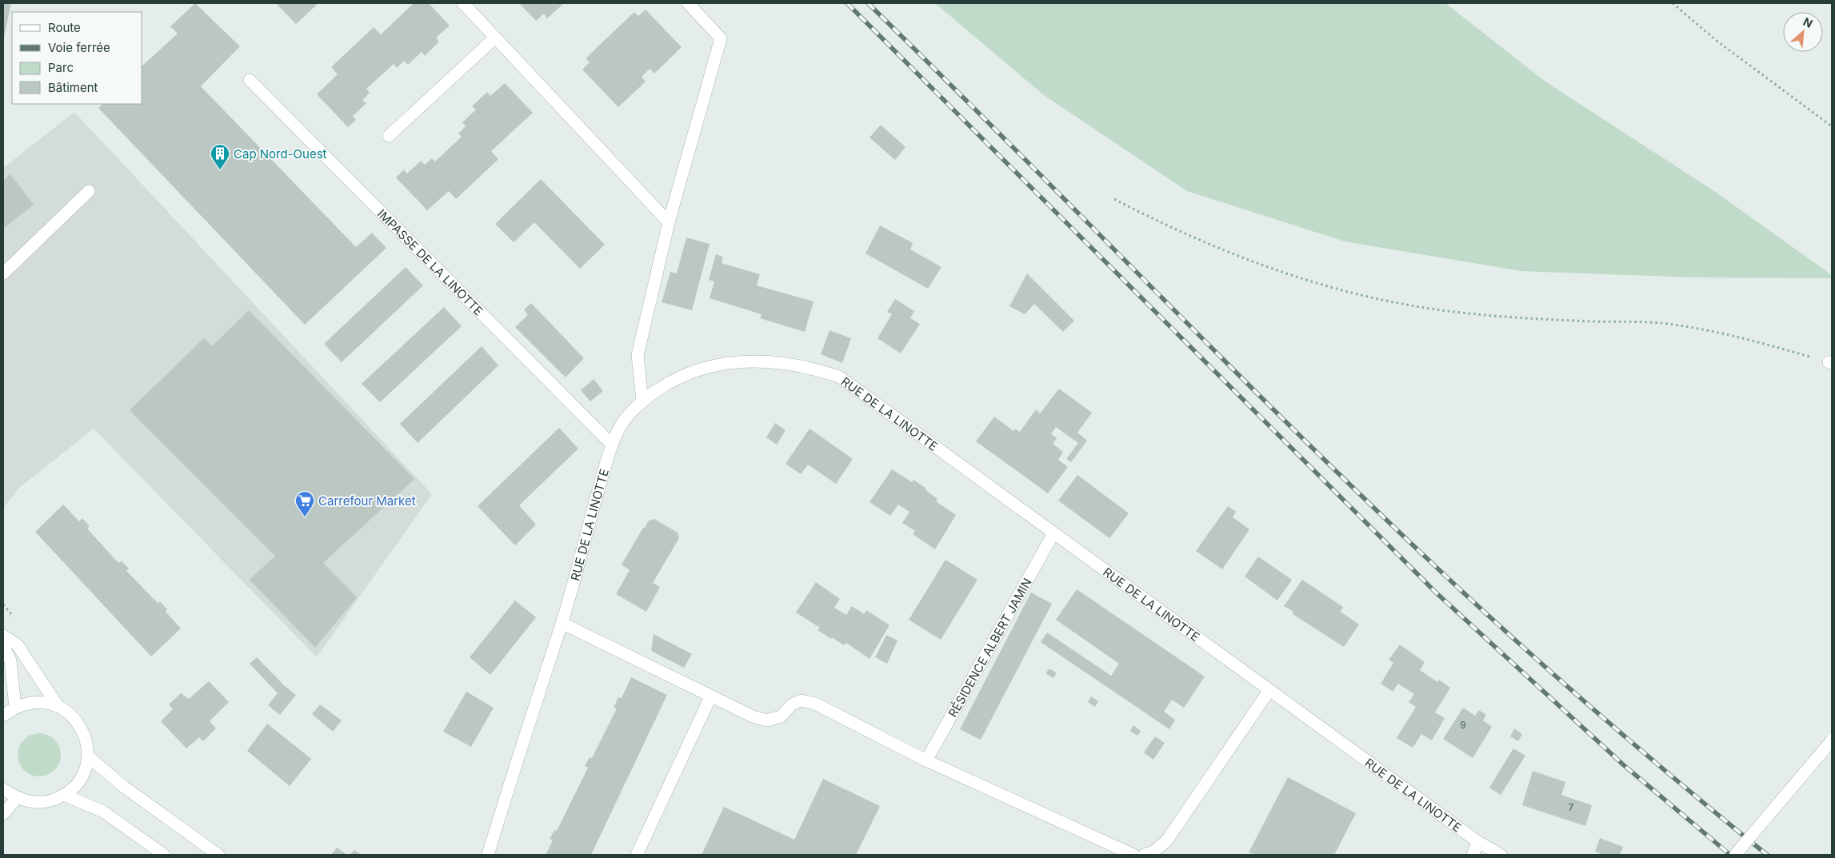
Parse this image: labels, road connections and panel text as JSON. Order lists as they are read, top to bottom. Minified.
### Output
{"streets":{"street":["IMPASSE DE LA LINOTTE","RUE DE LA LINOTTE","RÉSIDENCE ALBERT JAMIN"]},"crossings":[["IMPASSE DE LA LINOTTE","RUE DE LA LINOTTE"],["RUE DE LA LINOTTE","RÉSIDENCE ALBERT JAMIN"]],"places":{"building":["Cap Nord-Ouest"],"supermarket":["Carrefour Market"]},"house_numbers":["9","7"],"legend":["Route","Voie ferrée","Parc","Bâtiment"],"north":"top right"}
